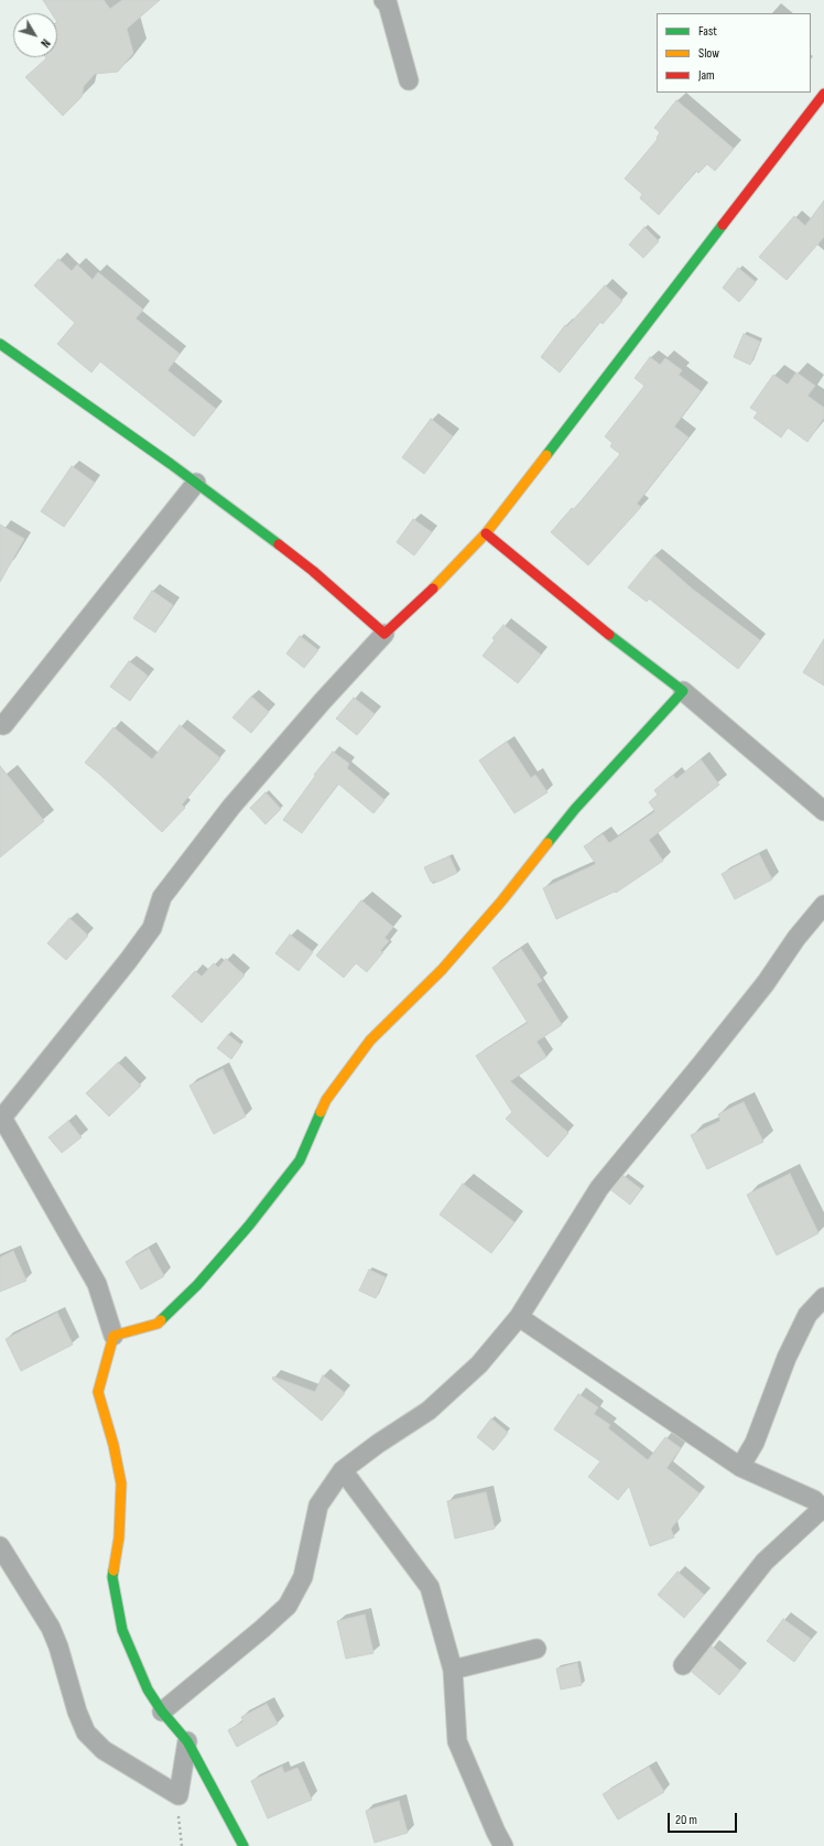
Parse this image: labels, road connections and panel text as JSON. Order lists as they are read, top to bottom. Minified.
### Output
{"legend":["Fast","Slow","Jam"],"scale_bar":"20 m","north":"bottom right"}
